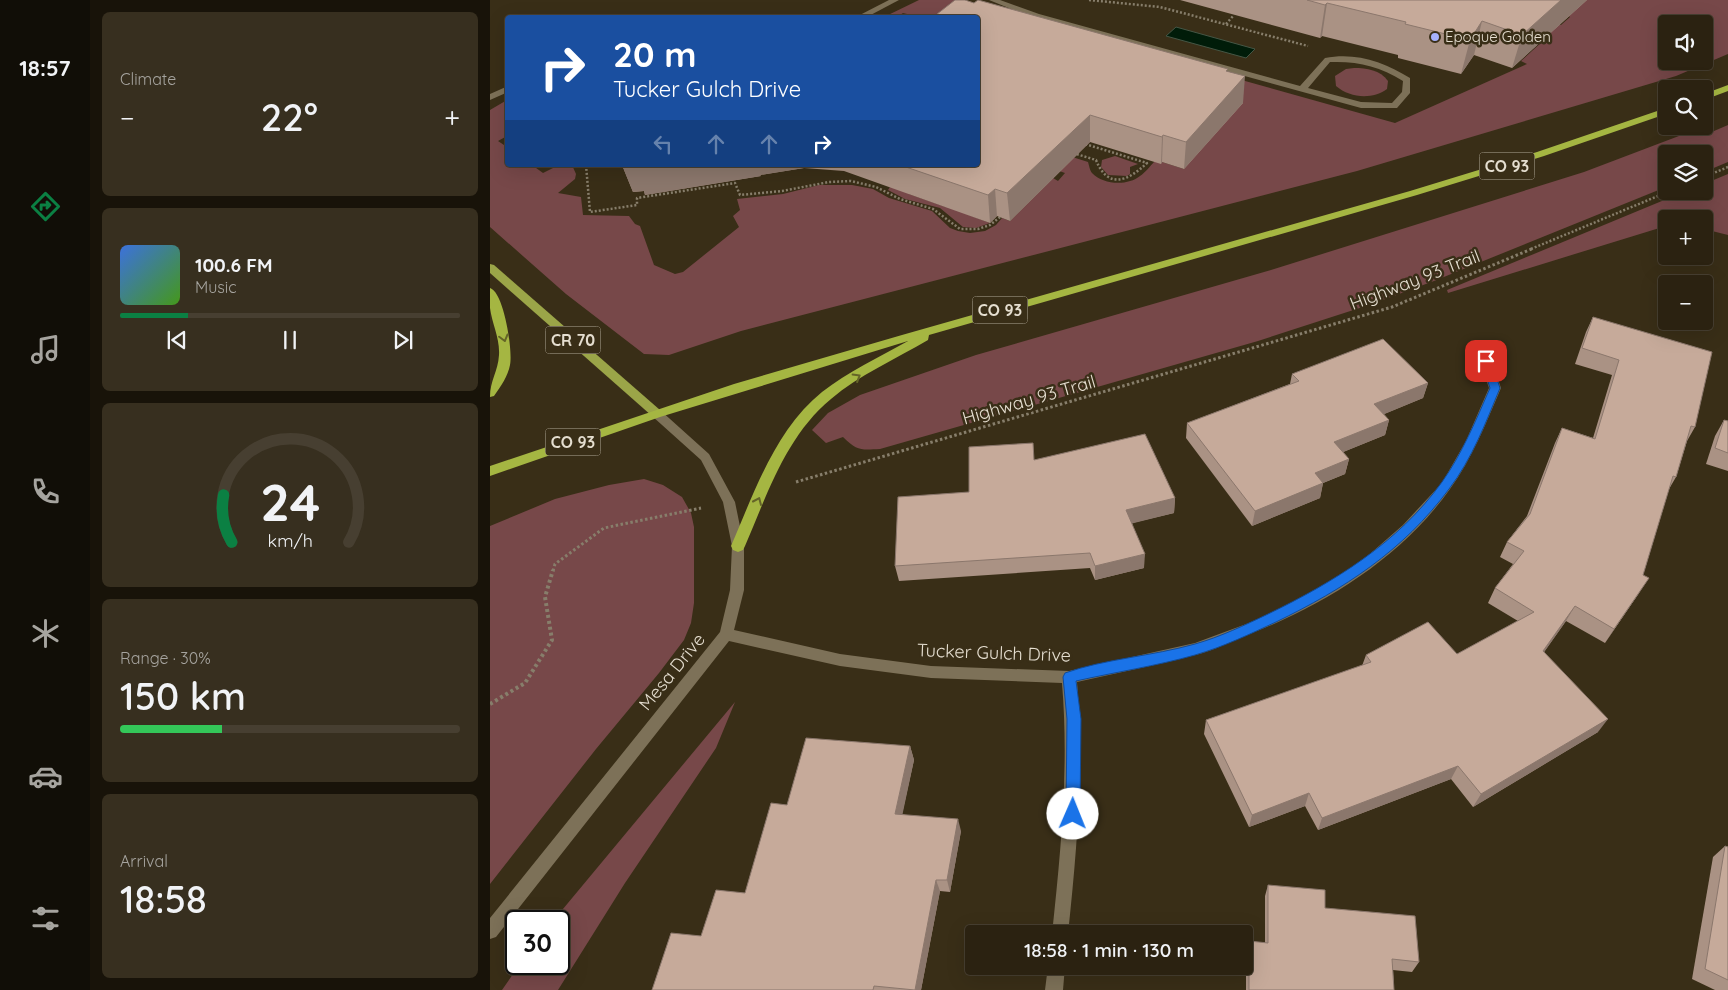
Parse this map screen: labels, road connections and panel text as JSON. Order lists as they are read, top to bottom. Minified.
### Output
{"streets":{"highway":["CO 93"],"main road":["CR 70"],"street":["Tucker Gulch Drive","Mesa Drive"],"path":["Highway 93 Trail"]},"crossings":[["CO 93","CR 70"],["CO 93","Mesa Drive"],["CR 70","Mesa Drive"],["Tucker Gulch Drive","Mesa Drive"]],"places":["Epoque Golden"],"page":{"tabs":"18:57","tile":["Climate",["Range · 30%","150 km"],["Arrival","18:58"]],"map_buttons":["+","−"],"turn":["20 m","Tucker Gulch Drive"],"heat":["−","22°","+"],"song":["100.6 FM","Music"],"limit":"30","trip":"18:58 · 1 min · 130 m","gauge":["24","km/h"]}}
